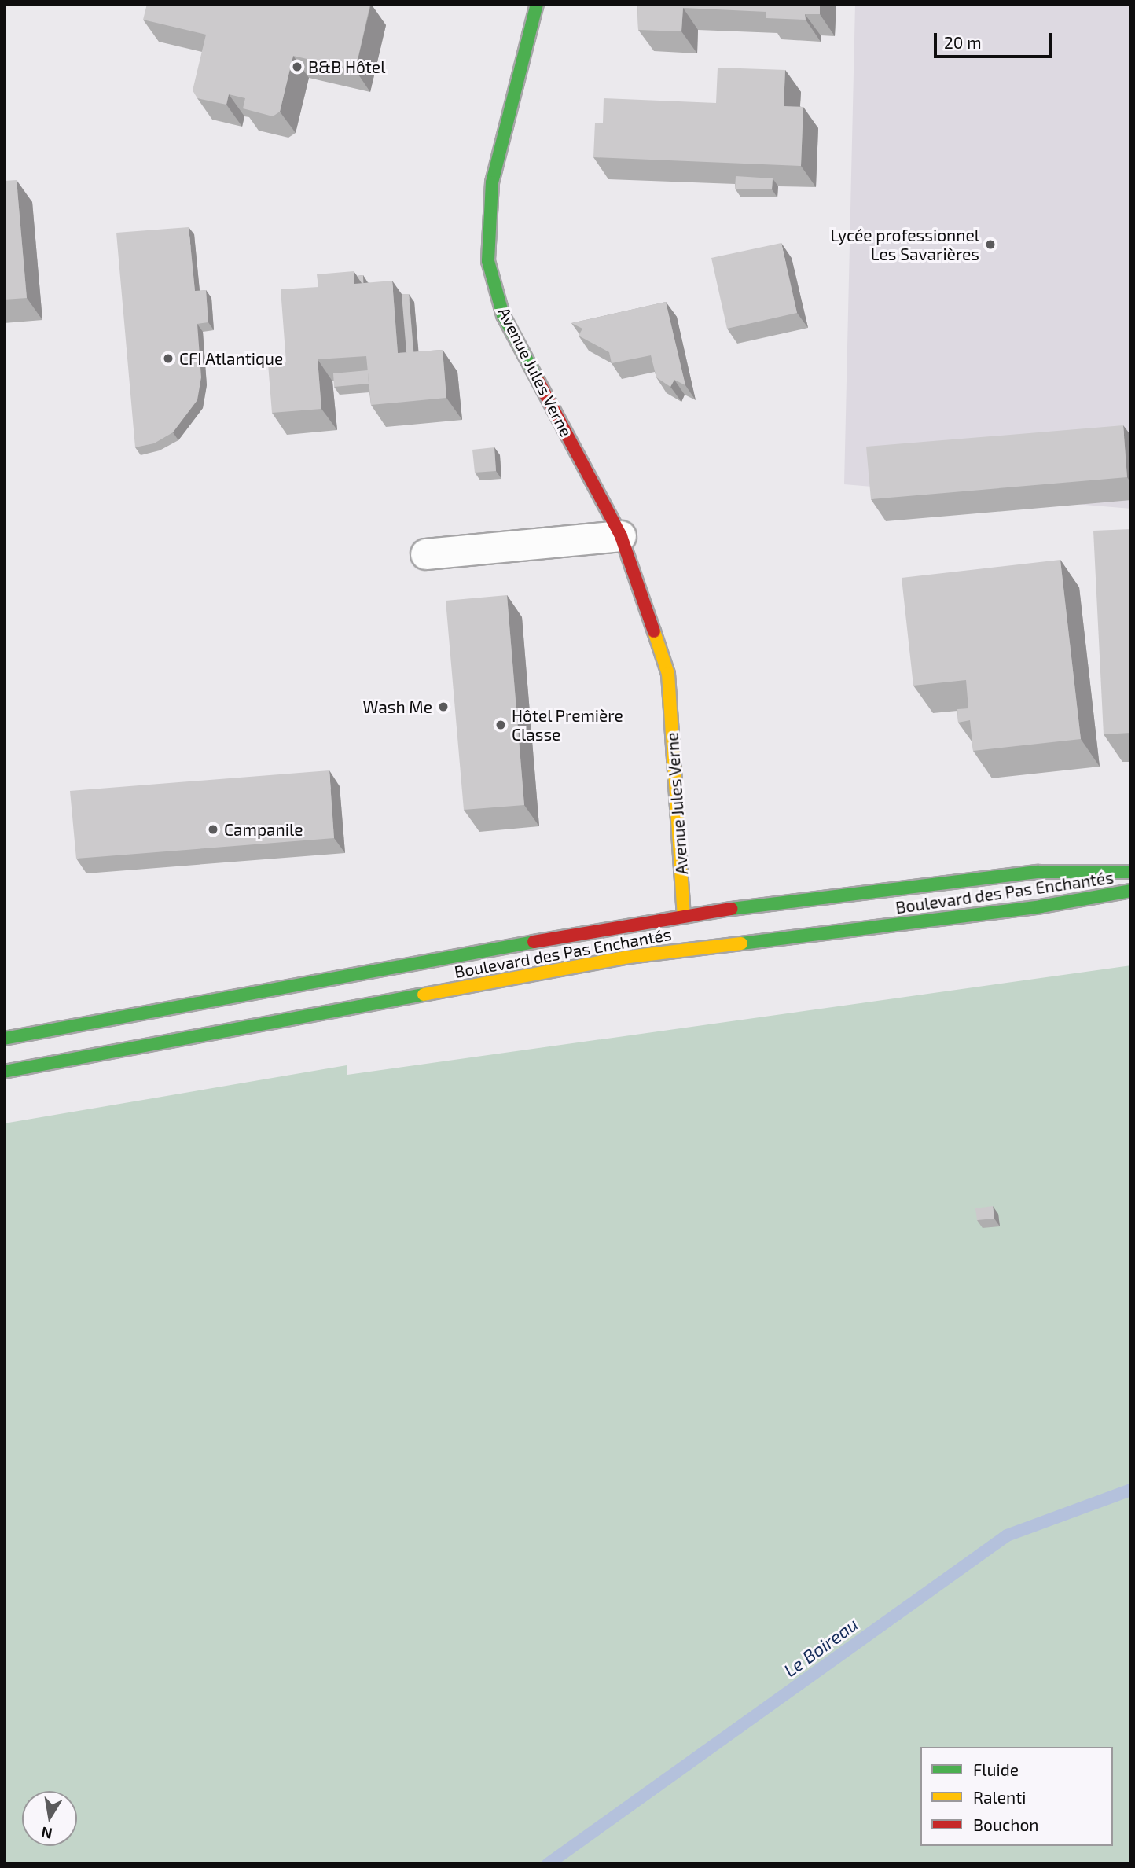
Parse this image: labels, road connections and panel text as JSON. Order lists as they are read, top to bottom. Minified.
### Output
{"streets":{"main road":["Avenue Jules Verne","Boulevard des Pas Enchantés"]},"crossings":[["Avenue Jules Verne","Boulevard des Pas Enchantés"]],"water":["Le Boireau"],"places":["B&B Hôtel","Lycée professionnel Les Savarières","CFI Atlantique","Wash Me","Hôtel Première Classe","Campanile"],"legend":["Fluide","Ralenti","Bouchon"],"scale_bar":"20 m","north":"bottom"}
